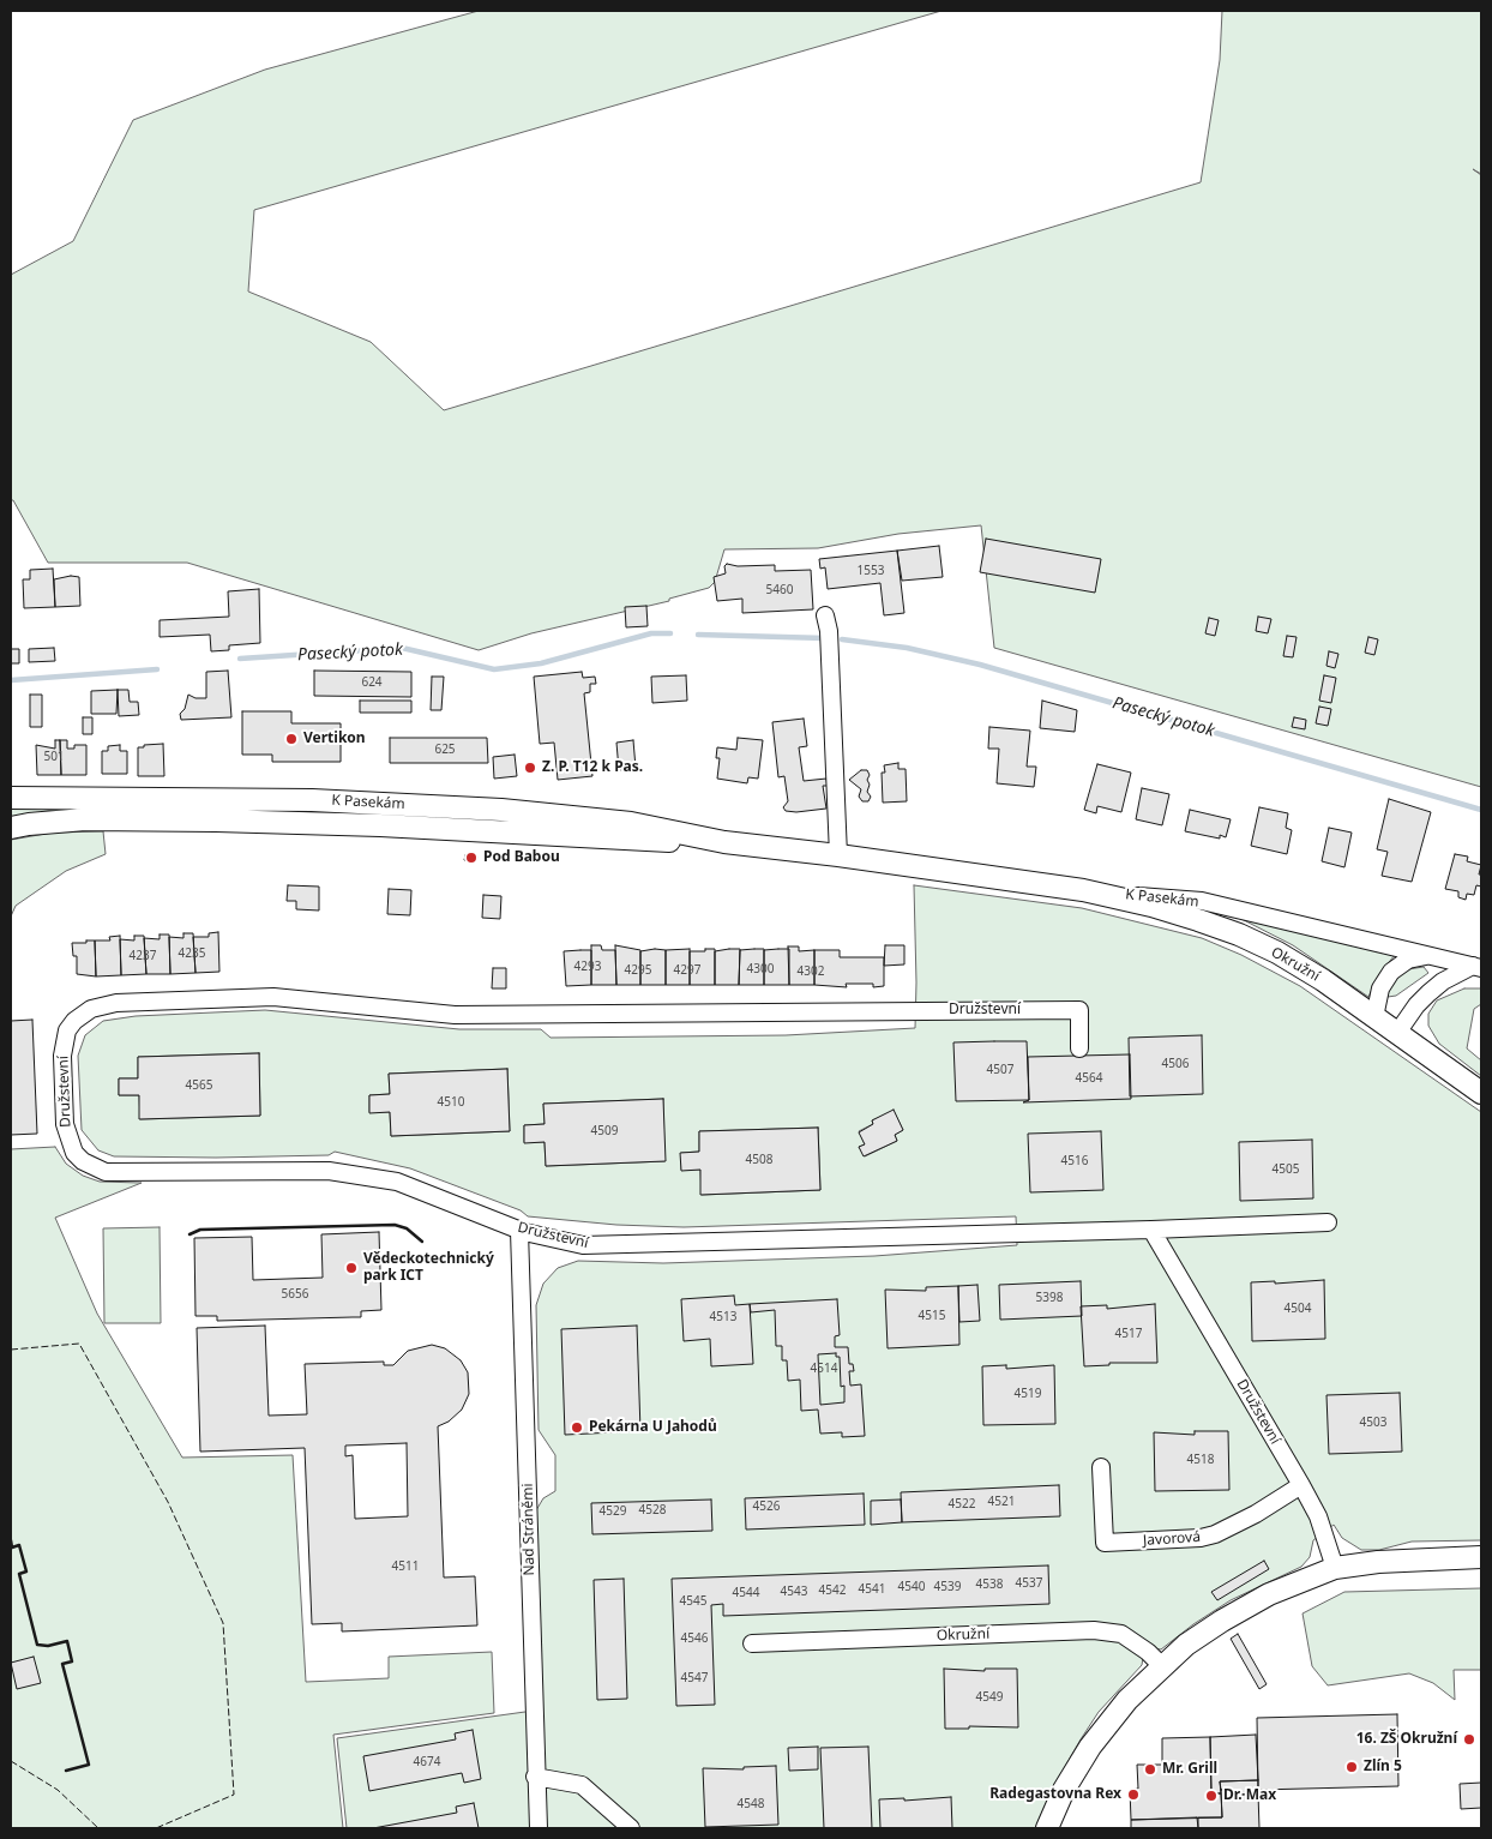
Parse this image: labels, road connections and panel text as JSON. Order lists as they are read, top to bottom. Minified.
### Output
{"streets":{"street":["K Pasekám","Okružní","Družstevní","Nad Stráněmi","Javorová"]},"crossings":[["K Pasekám","Okružní"],["Družstevní","Nad Stráněmi"],["Družstevní","Javorová"]],"water":["Pasecký potok"],"places":["Vertikon","Z. P. T12 k Pas.","Pod Babou","Vědeckotechnický park ICT","Pekárna U Jahodů","16. ZŠ Okružní","Zlín 5","Mr. Grill","Radegastovna Rex","Dr. Max"],"house_numbers":["1553","5460","624","625","501","4235","4237","4293","4300","4295","4297","4302","4506","4507","4564","4565","4510","4509","4508","4516","4505","5656","5398","4504","4515","4513","4517","4514","4519","4503","4518","4521","4522","4526","4528","4529","4511","4537","4538","4540","4539","4541","4542","4543","4544","4545","4546","4547","4549","4674","4548"]}
